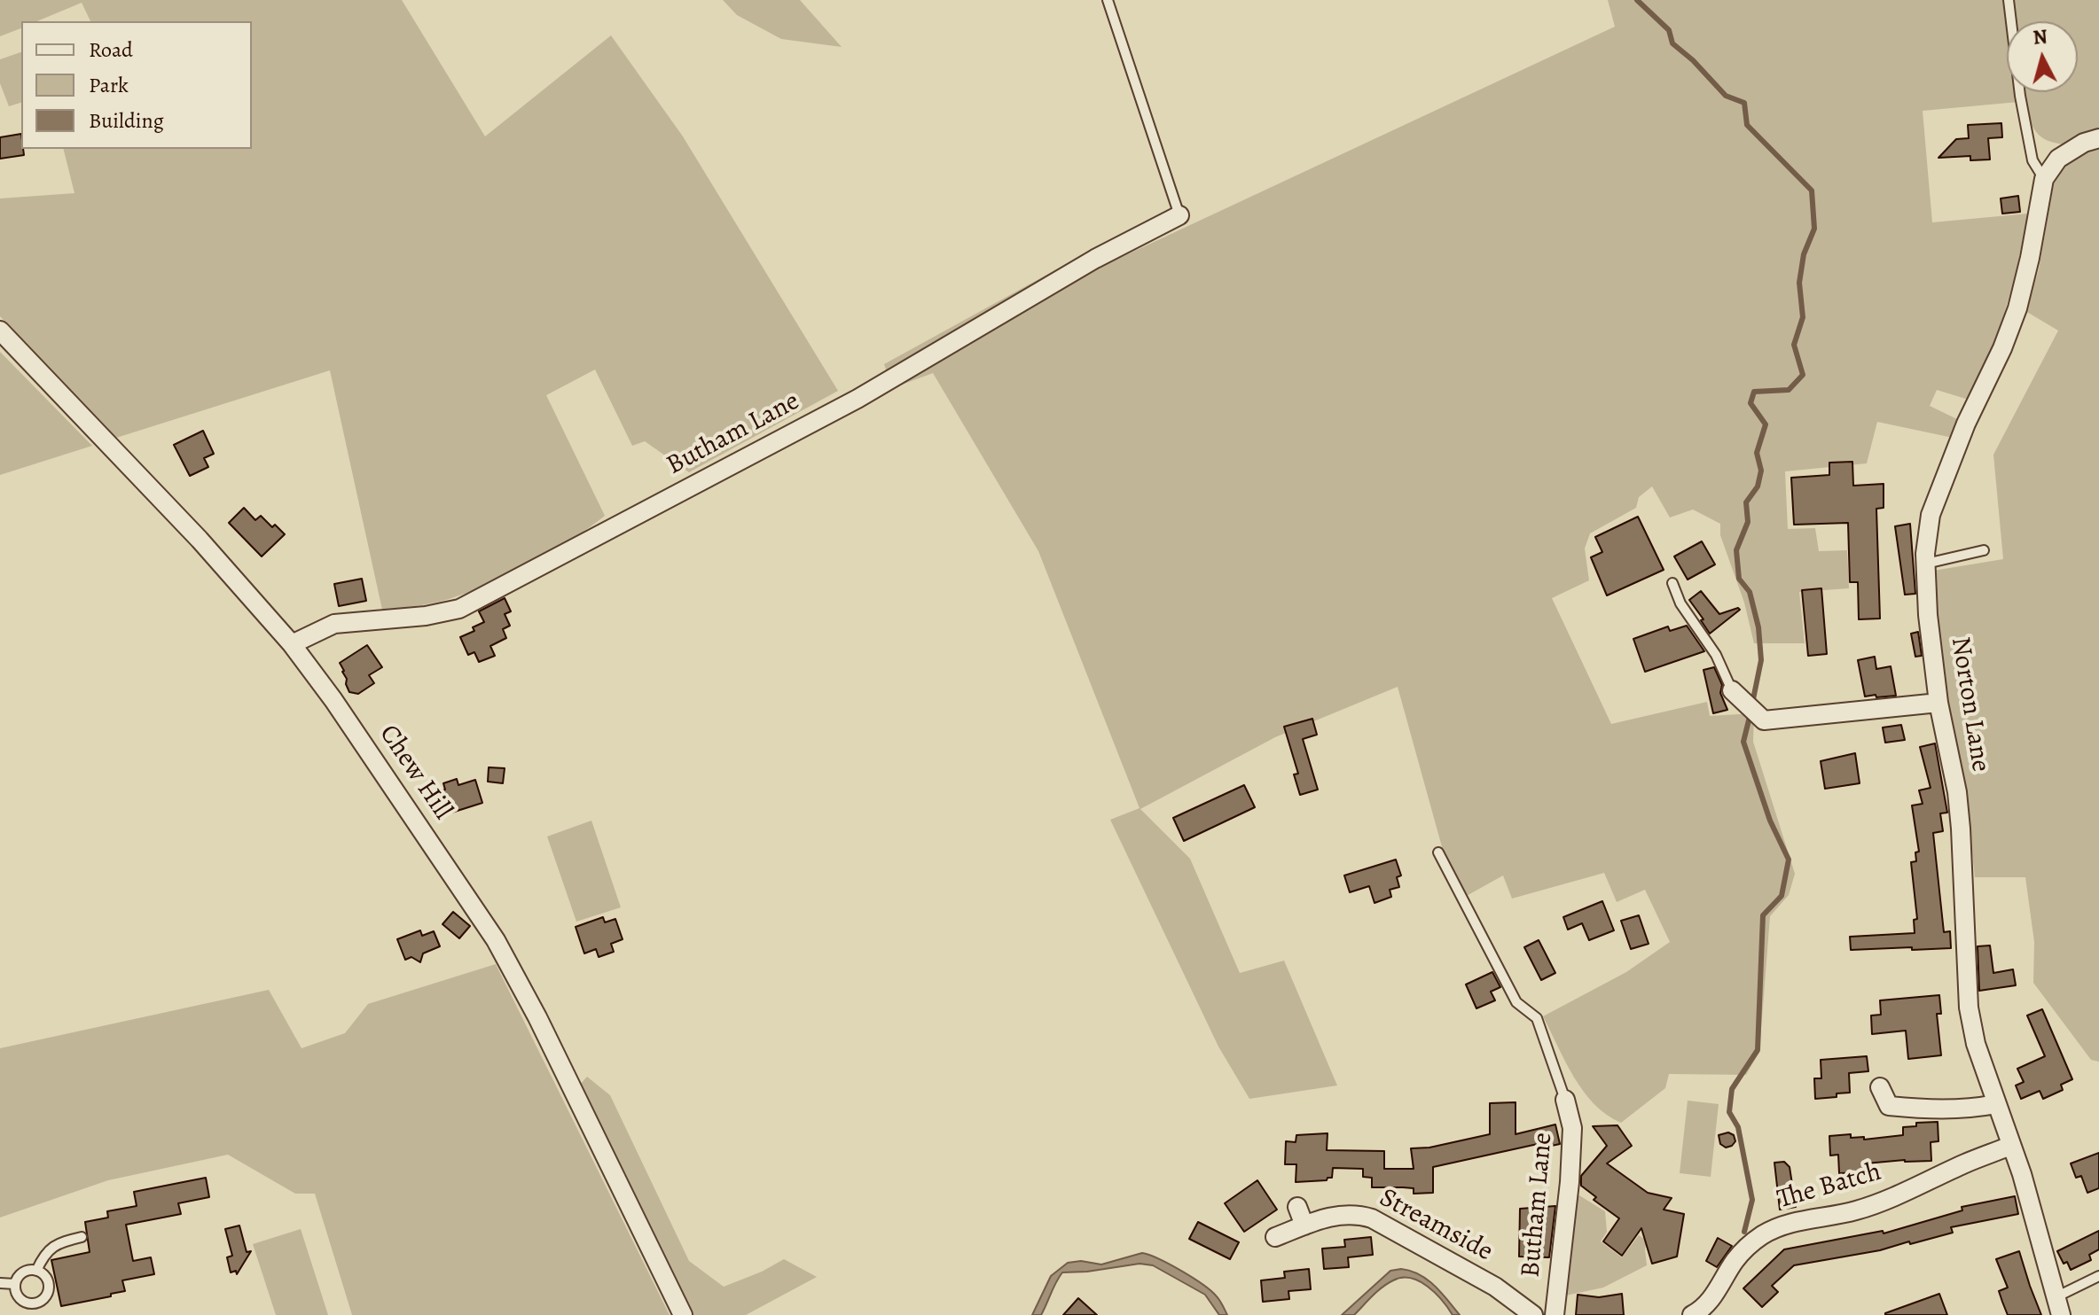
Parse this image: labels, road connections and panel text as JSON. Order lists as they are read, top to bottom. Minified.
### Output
{"streets":{"street":["Butham Lane","Norton Lane","Chew Hill","The Batch","Streamside"]},"crossings":[["Butham Lane","Chew Hill"],["Norton Lane","The Batch"]],"legend":["Road","Park","Building"],"north":"top"}
